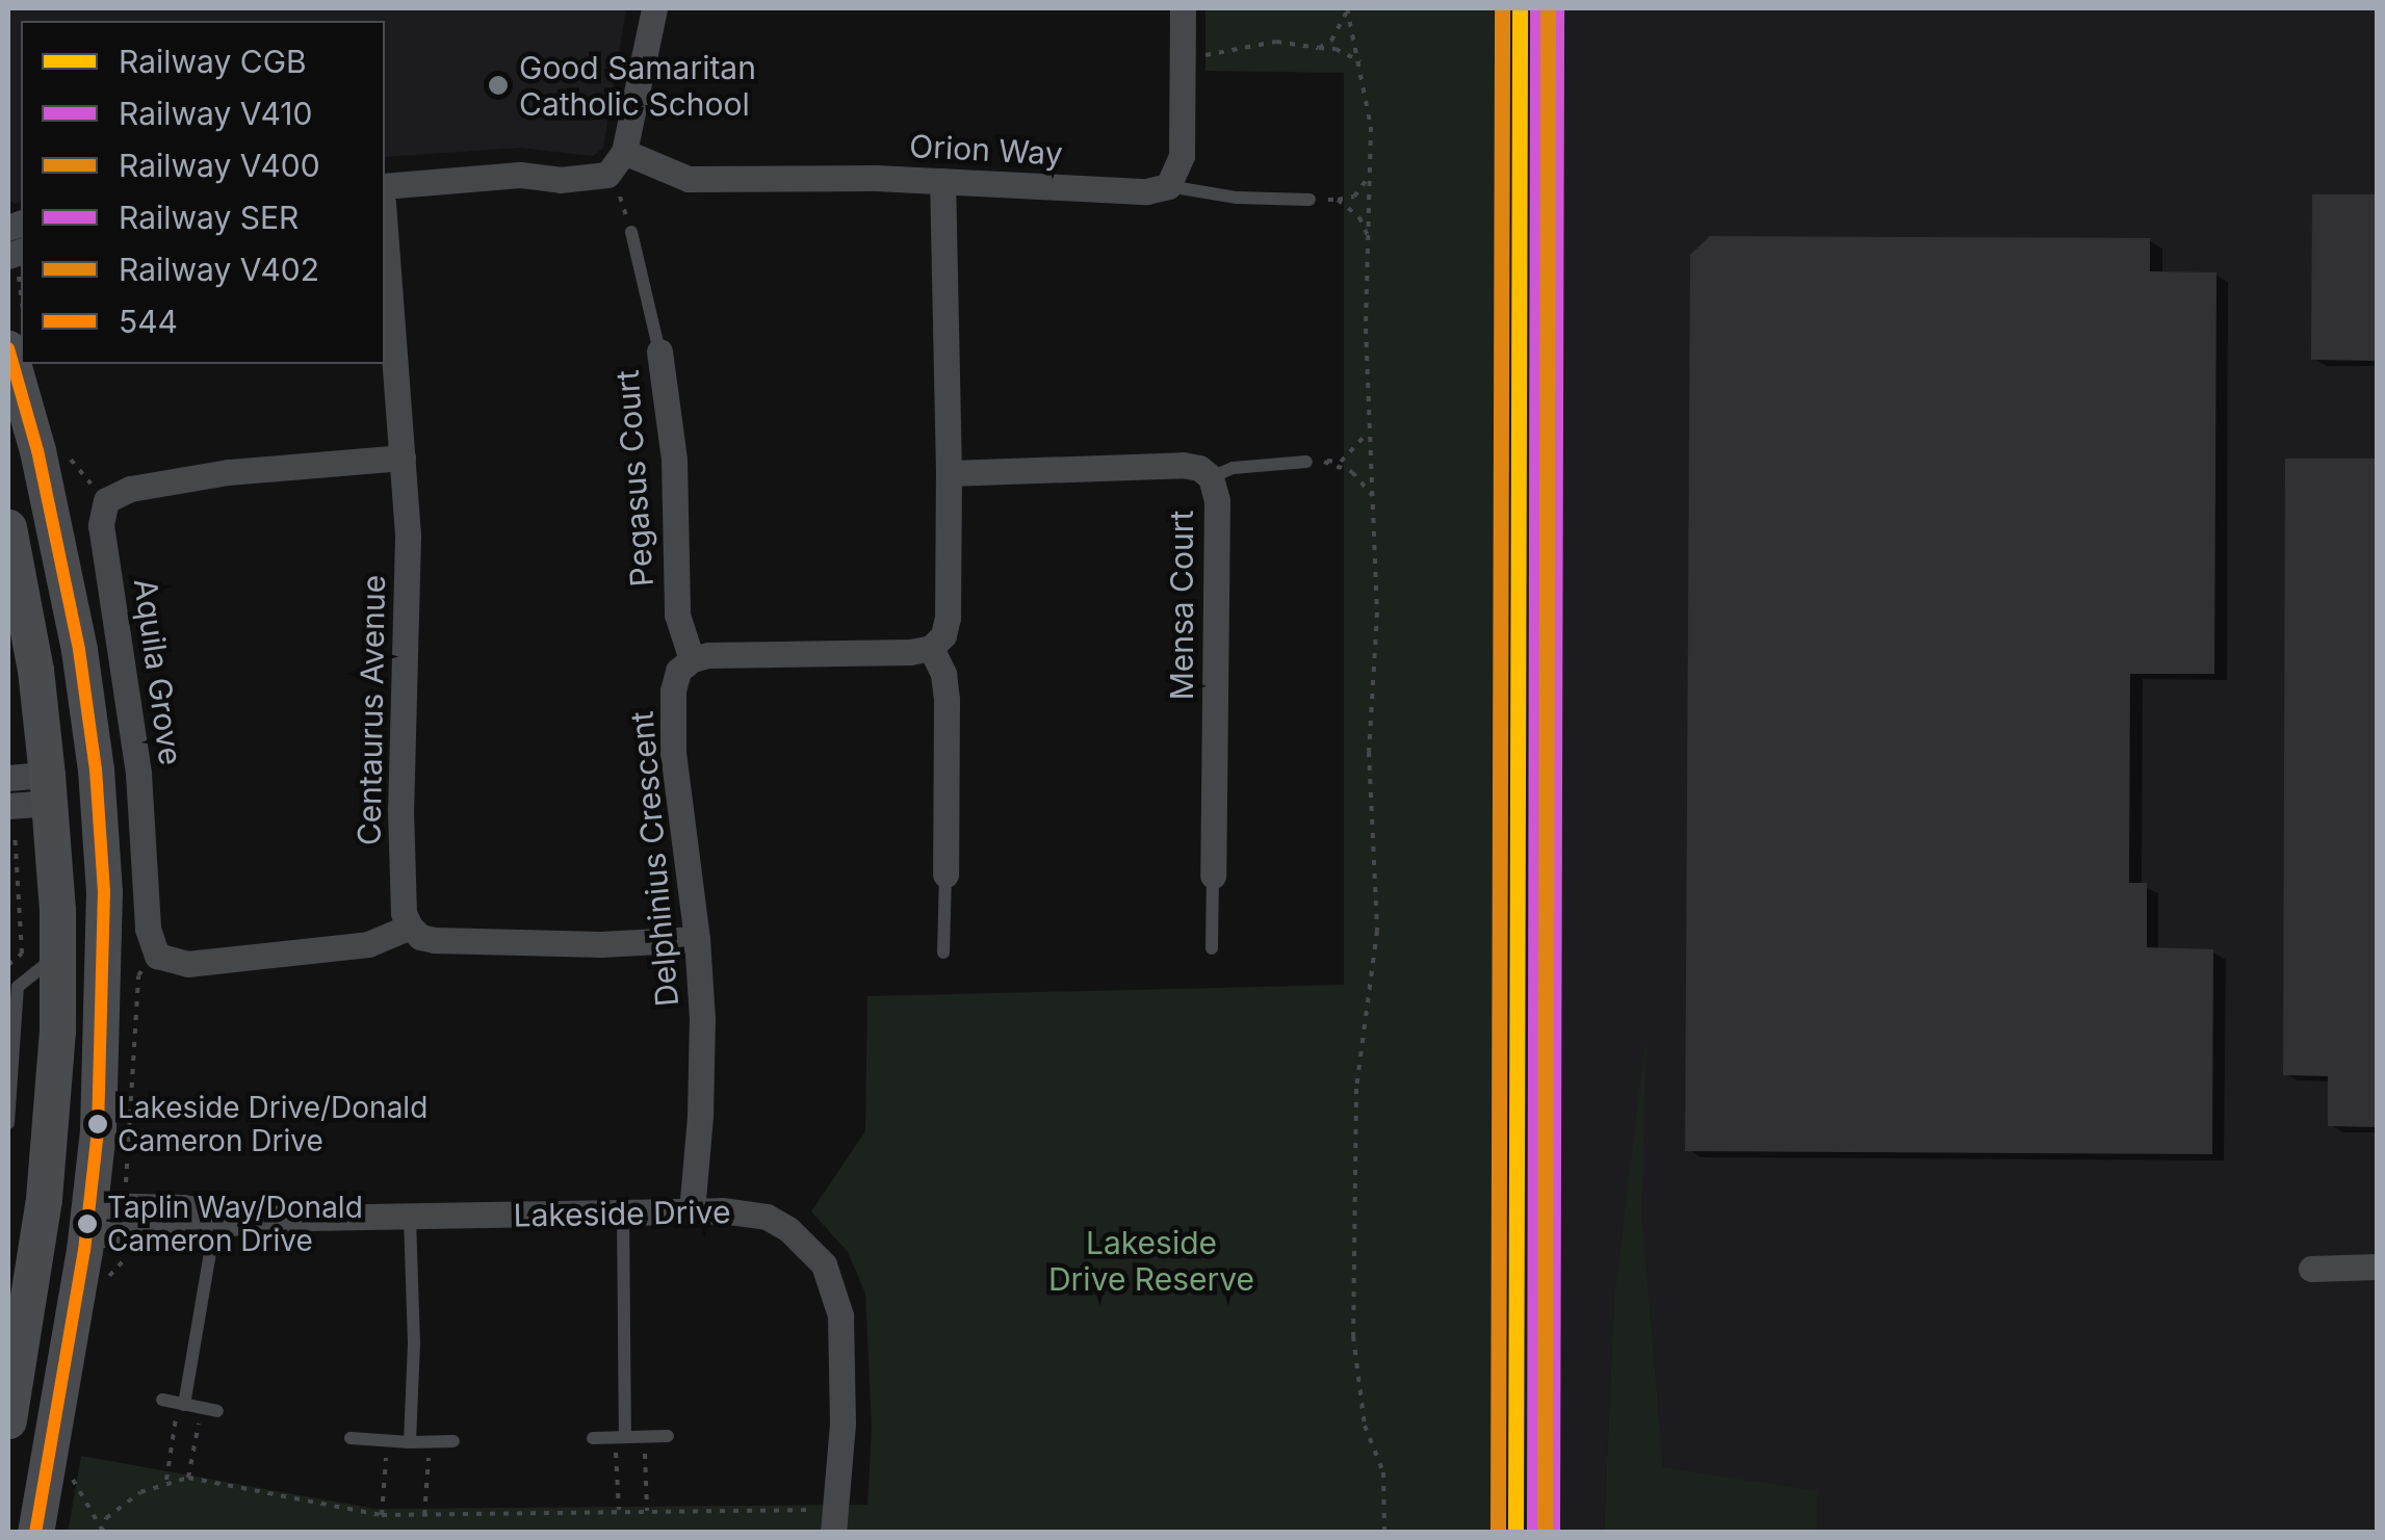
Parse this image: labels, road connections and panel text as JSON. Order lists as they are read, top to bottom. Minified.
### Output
{"streets":{"street":["Orion Way","Pegasus Court","Mensa Court","Aquila Grove","Centaurus Avenue","Delphinius Crescent","Lakeside Drive"]},"crossings":[["Pegasus Court","Delphinius Crescent"],["Aquila Grove","Centaurus Avenue"],["Delphinius Crescent","Lakeside Drive"]],"parks":["Lakeside Drive Reserve"],"places":["Good Samaritan Catholic School","Lakeside Drive/Donald Cameron Drive","Taplin Way/Donald Cameron Drive"],"lines":["rail line CGB","rail line V410","rail line V400","rail line SER","rail line V402","transit line 544"],"legend":["Railway CGB","Railway V410","Railway V400","Railway SER","Railway V402","544"]}
